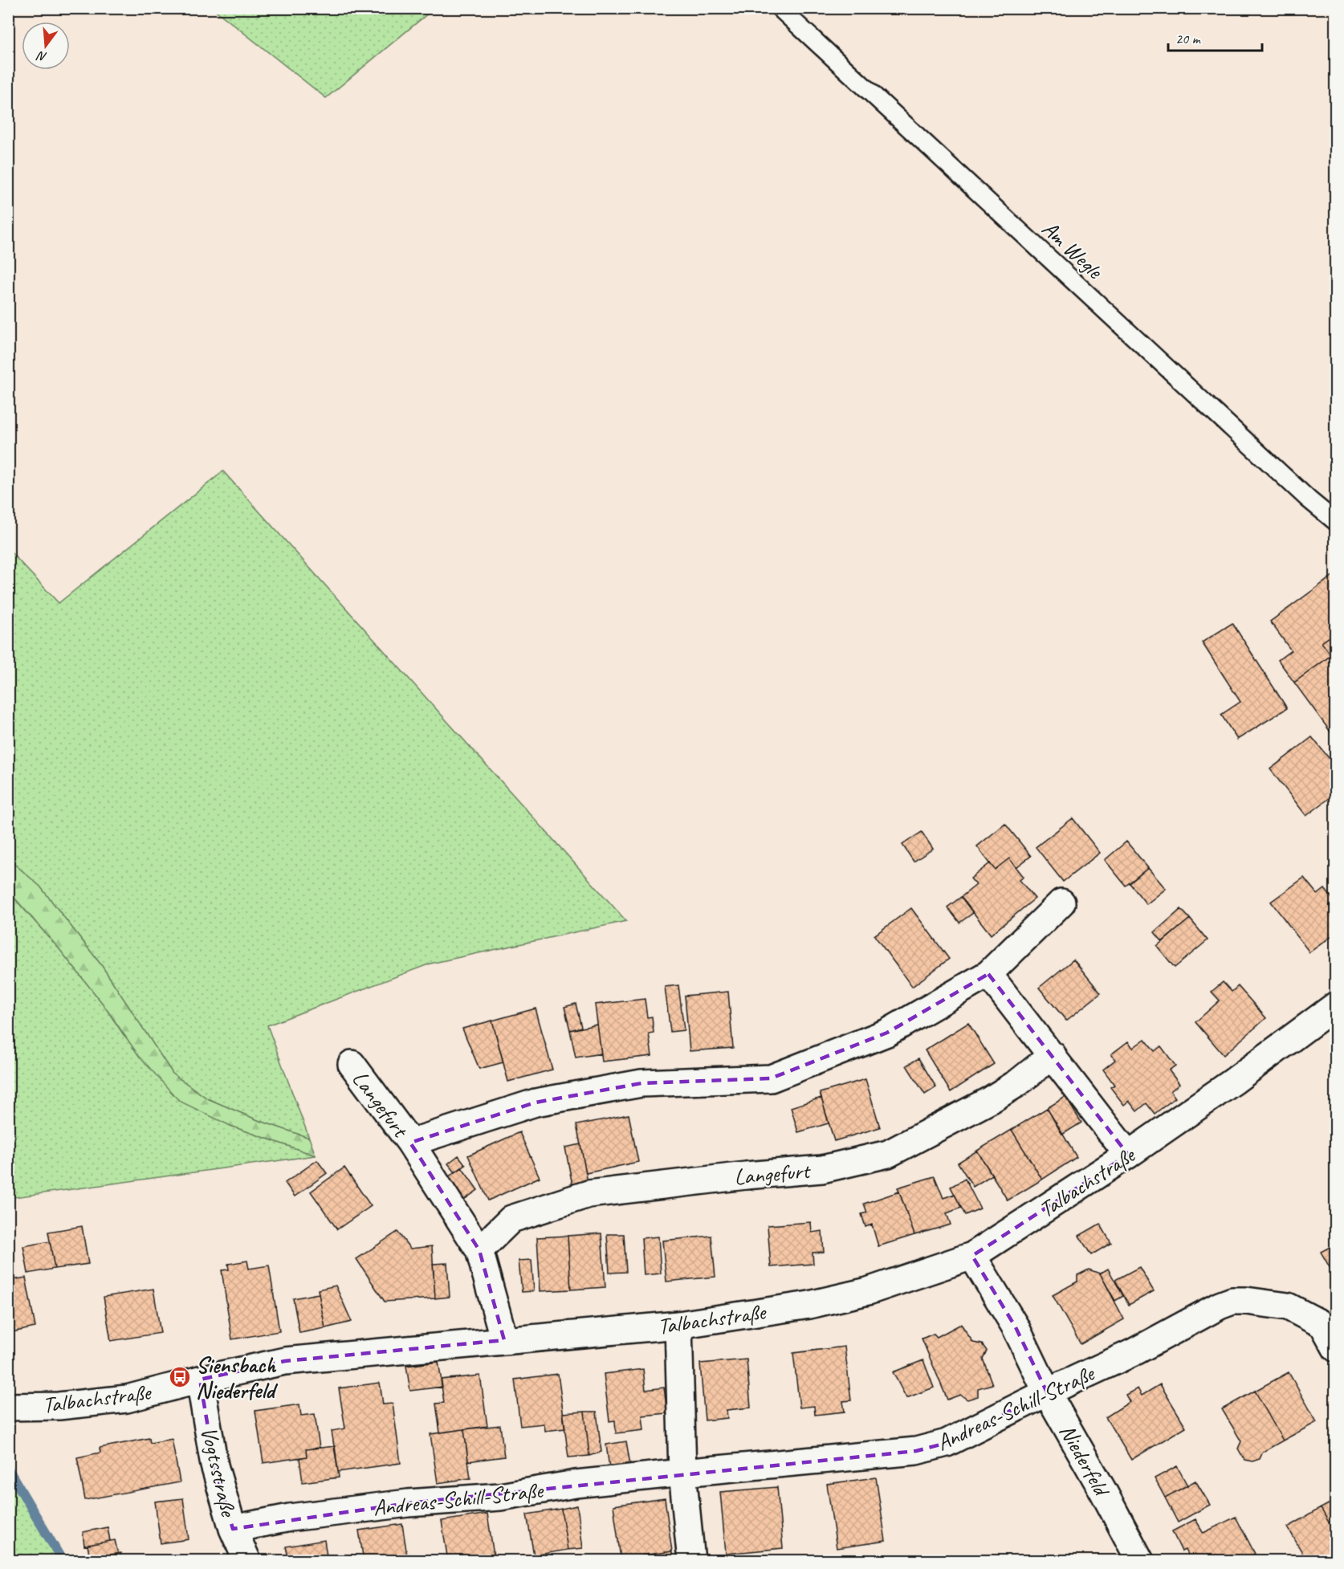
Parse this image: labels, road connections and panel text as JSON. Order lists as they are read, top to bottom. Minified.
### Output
{"streets":{"street":["Langefurt","Talbachstraße","Andreas-Schill-Straße","Niederfeld","Vogtsstraße"],"lane":["Am Wegle"]},"crossings":[["Langefurt","Talbachstraße"],["Talbachstraße","Niederfeld"],["Talbachstraße","Vogtsstraße"],["Andreas-Schill-Straße","Niederfeld"],["Andreas-Schill-Straße","Vogtsstraße"]],"places":{"bus stop":["Siensbach Niederfeld"]},"scale_bar":"20 m","north":"bottom"}
